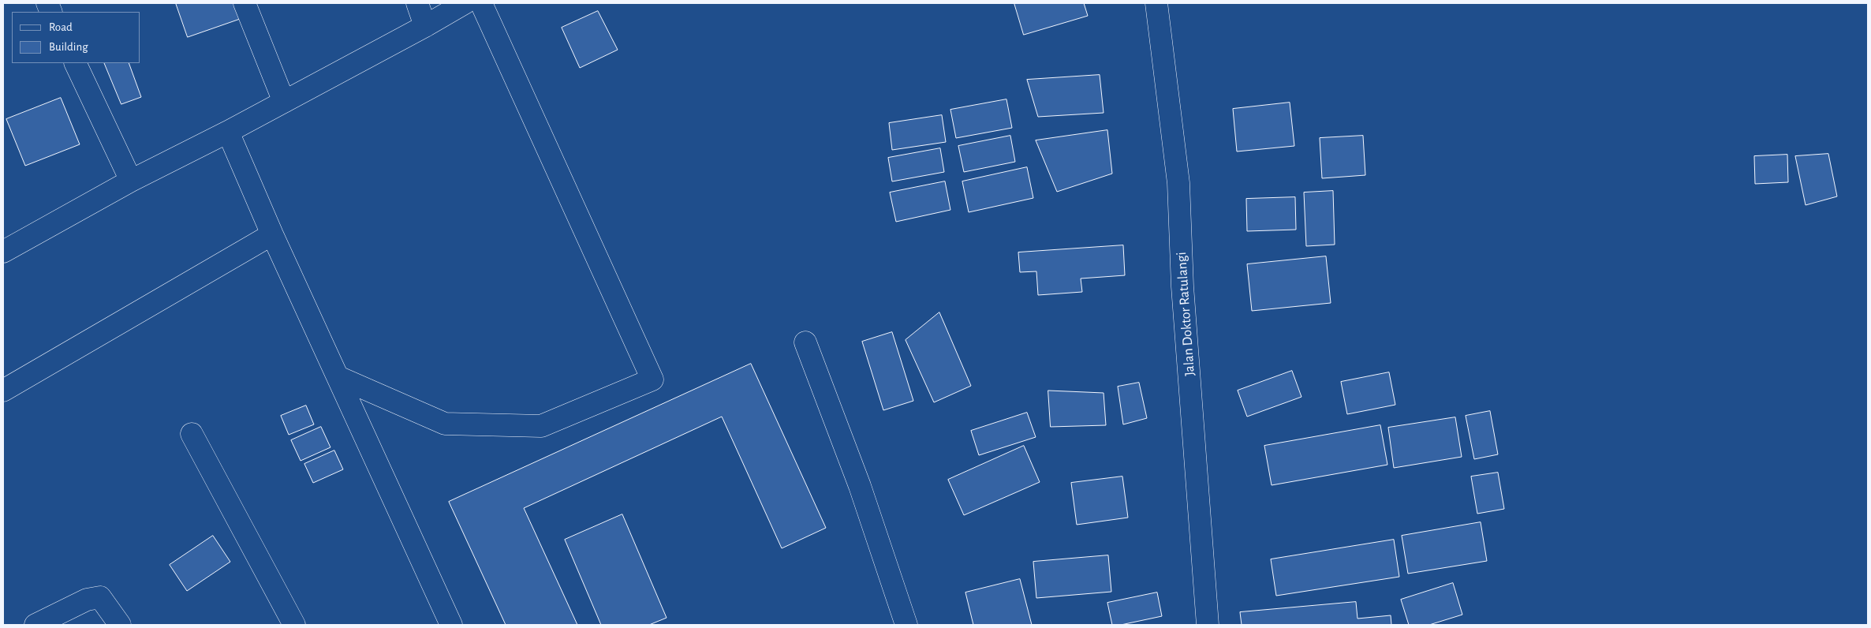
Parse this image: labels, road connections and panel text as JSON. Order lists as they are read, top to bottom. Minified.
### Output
{"streets":{"main road":["Jalan Doktor Ratulangi"]},"legend":["Road","Building"]}
